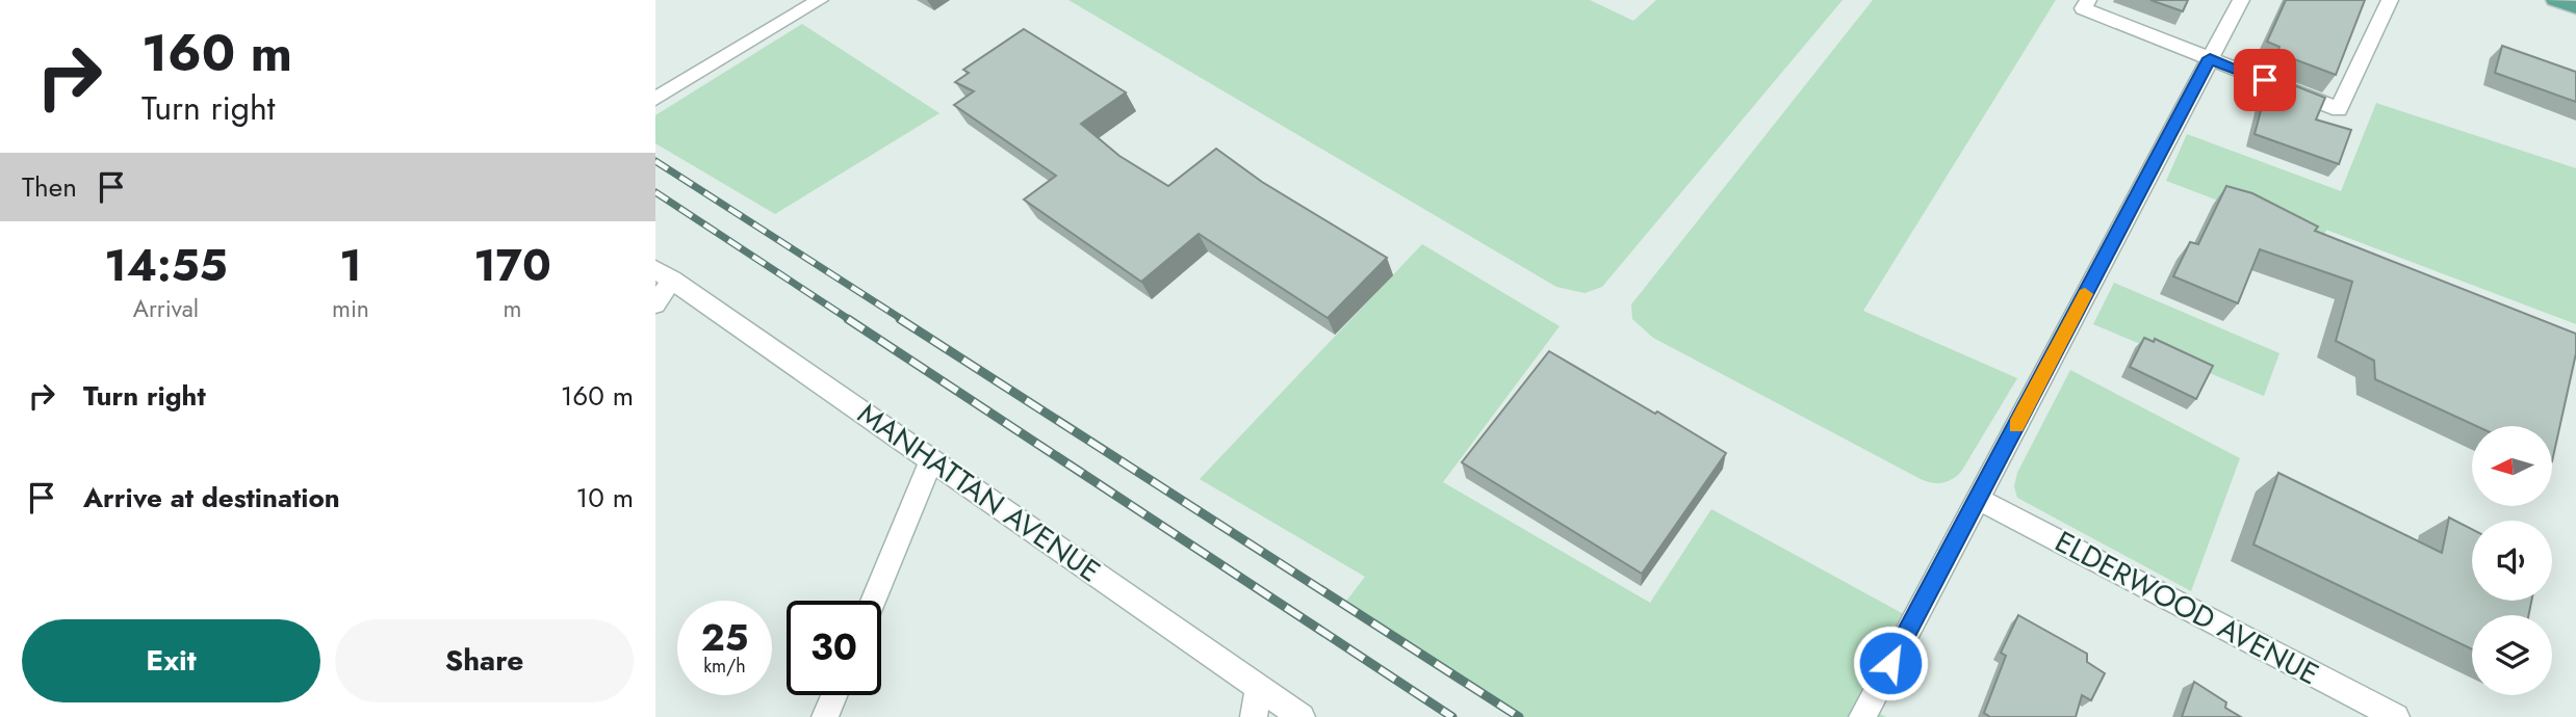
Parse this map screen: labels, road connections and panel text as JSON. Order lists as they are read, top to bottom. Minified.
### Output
{"streets":{"street":["MANHATTAN AVENUE","ELDERWOOD AVENUE"]},"north":"left","page":{"turn":["160 m","Turn right"],"then":"Then","eta":["14:55","Arrival","1","min","170","m"],"list":[{"name":"Turn right","value":"160 m"},{"name":"Arrive at destination","value":"10 m"}],"speed":"25 km/h","limit":"30","buttons":["Exit","Share"]}}
